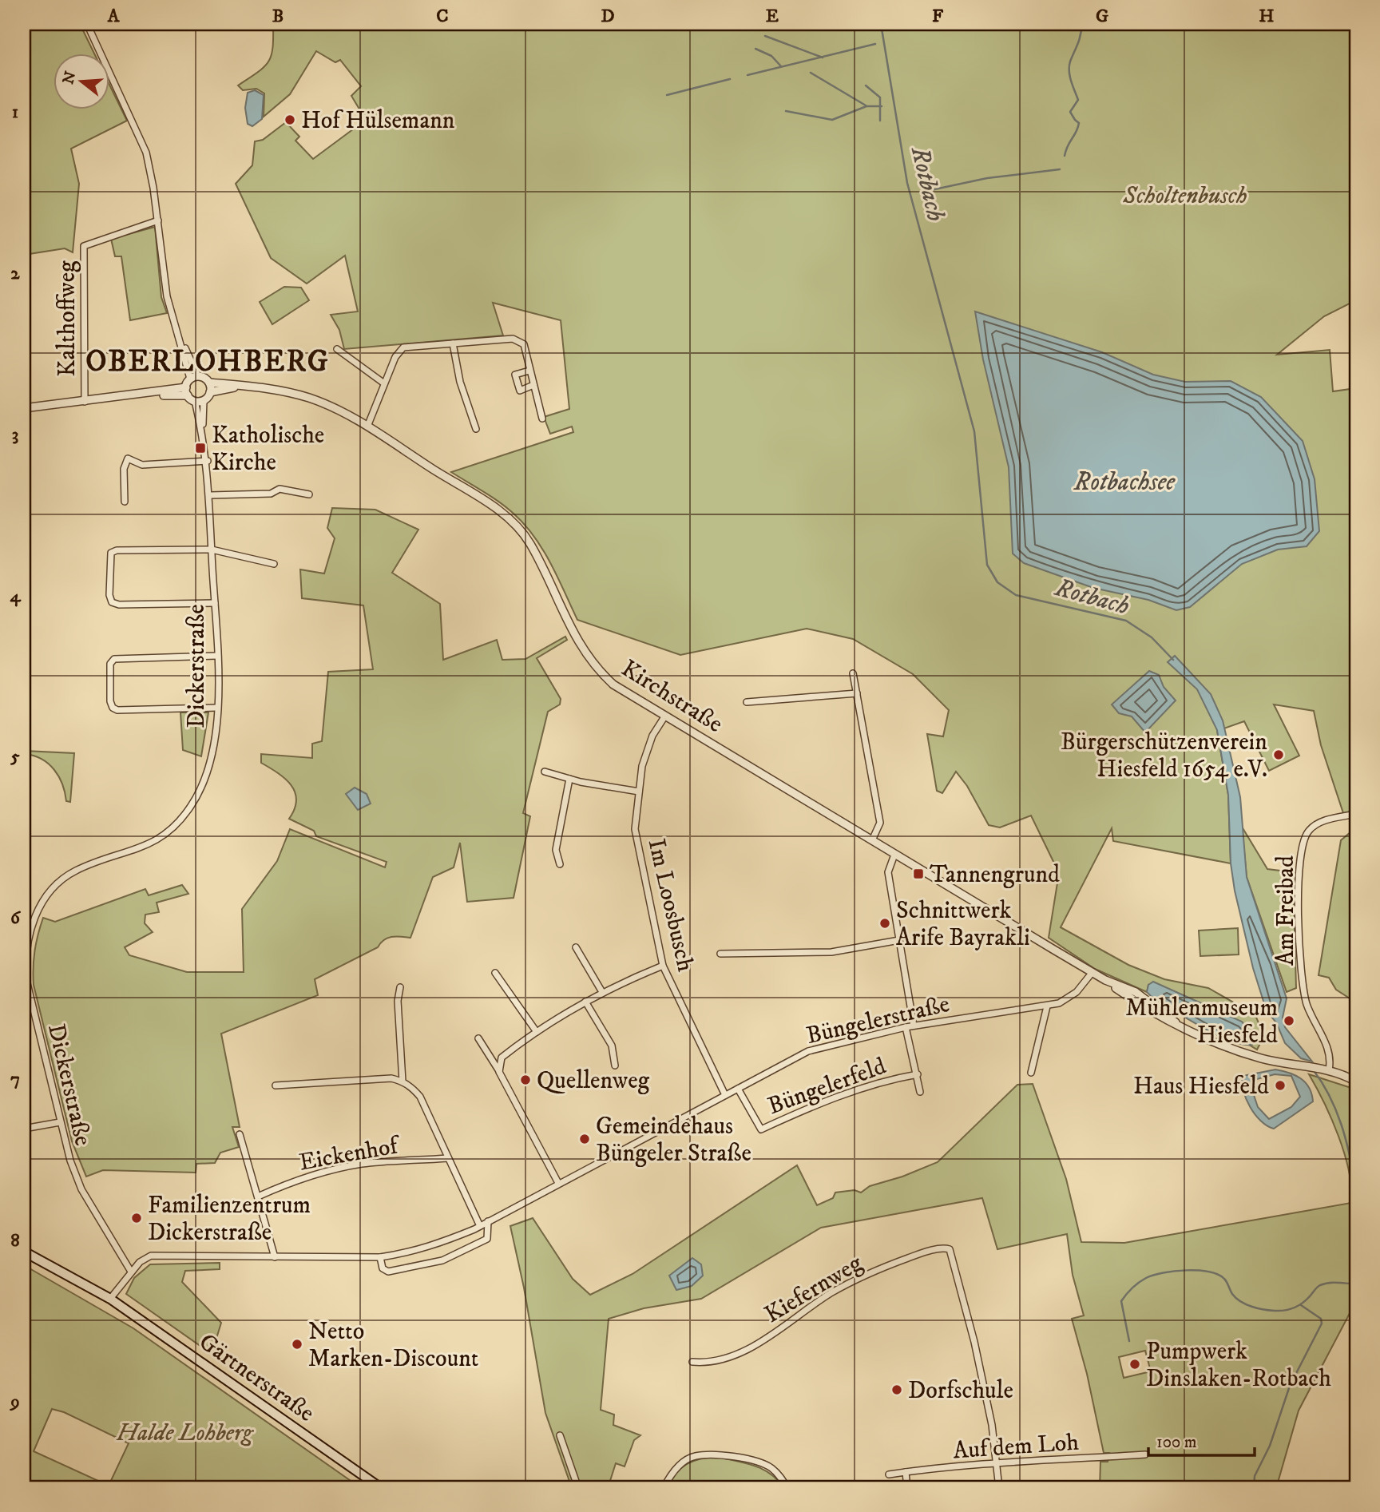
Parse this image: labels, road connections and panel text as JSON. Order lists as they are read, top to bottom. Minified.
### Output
{"streets":{"main road":["Gärtnerstraße"],"street":["Kalthoffweg","Dickerstraße","Kirchstraße","Im Loosbusch","Am Freibad","Büngelerstraße","Büngelerfeld","Eickenhof","Kiefernweg","Auf dem Loh"]},"crossings":[["Dickerstraße","Kirchstraße"],["Dickerstraße","Büngelerstraße"],["Kirchstraße","Im Loosbusch"],["Kirchstraße","Am Freibad"],["Kirchstraße","Büngelerstraße"],["Im Loosbusch","Büngelerstraße"],["Büngelerstraße","Büngelerfeld"],["Büngelerstraße","Gärtnerstraße"],["Kiefernweg","Auf dem Loh"]],"districts":["OBERLOHBERG"],"water":["Rotbach","Rotbachsee"],"parks":["Scholtenbusch","Halde Lohberg"],"places":{"other":["Hof Hülsemann","Bürgerschützenverein Hiesfeld 1654 e.V.","Schnittwerk Arife Bayrakli","Mühlenmuseum Hiesfeld","Quellenweg","Haus Hiesfeld","Gemeindehaus Büngeler Straße","Familienzentrum Dickerstraße","Netto Marken-Discount","Pumpwerk Dinslaken-Rotbach","Dorfschule"],"transit":["Katholische Kirche","Tannengrund"]},"scale_bar":"100 m","north":"left","grid":{"columns":["A","B","C","D","E","F","G","H"],"rows":["1","2","3","4","5","6","7","8","9"]}}
